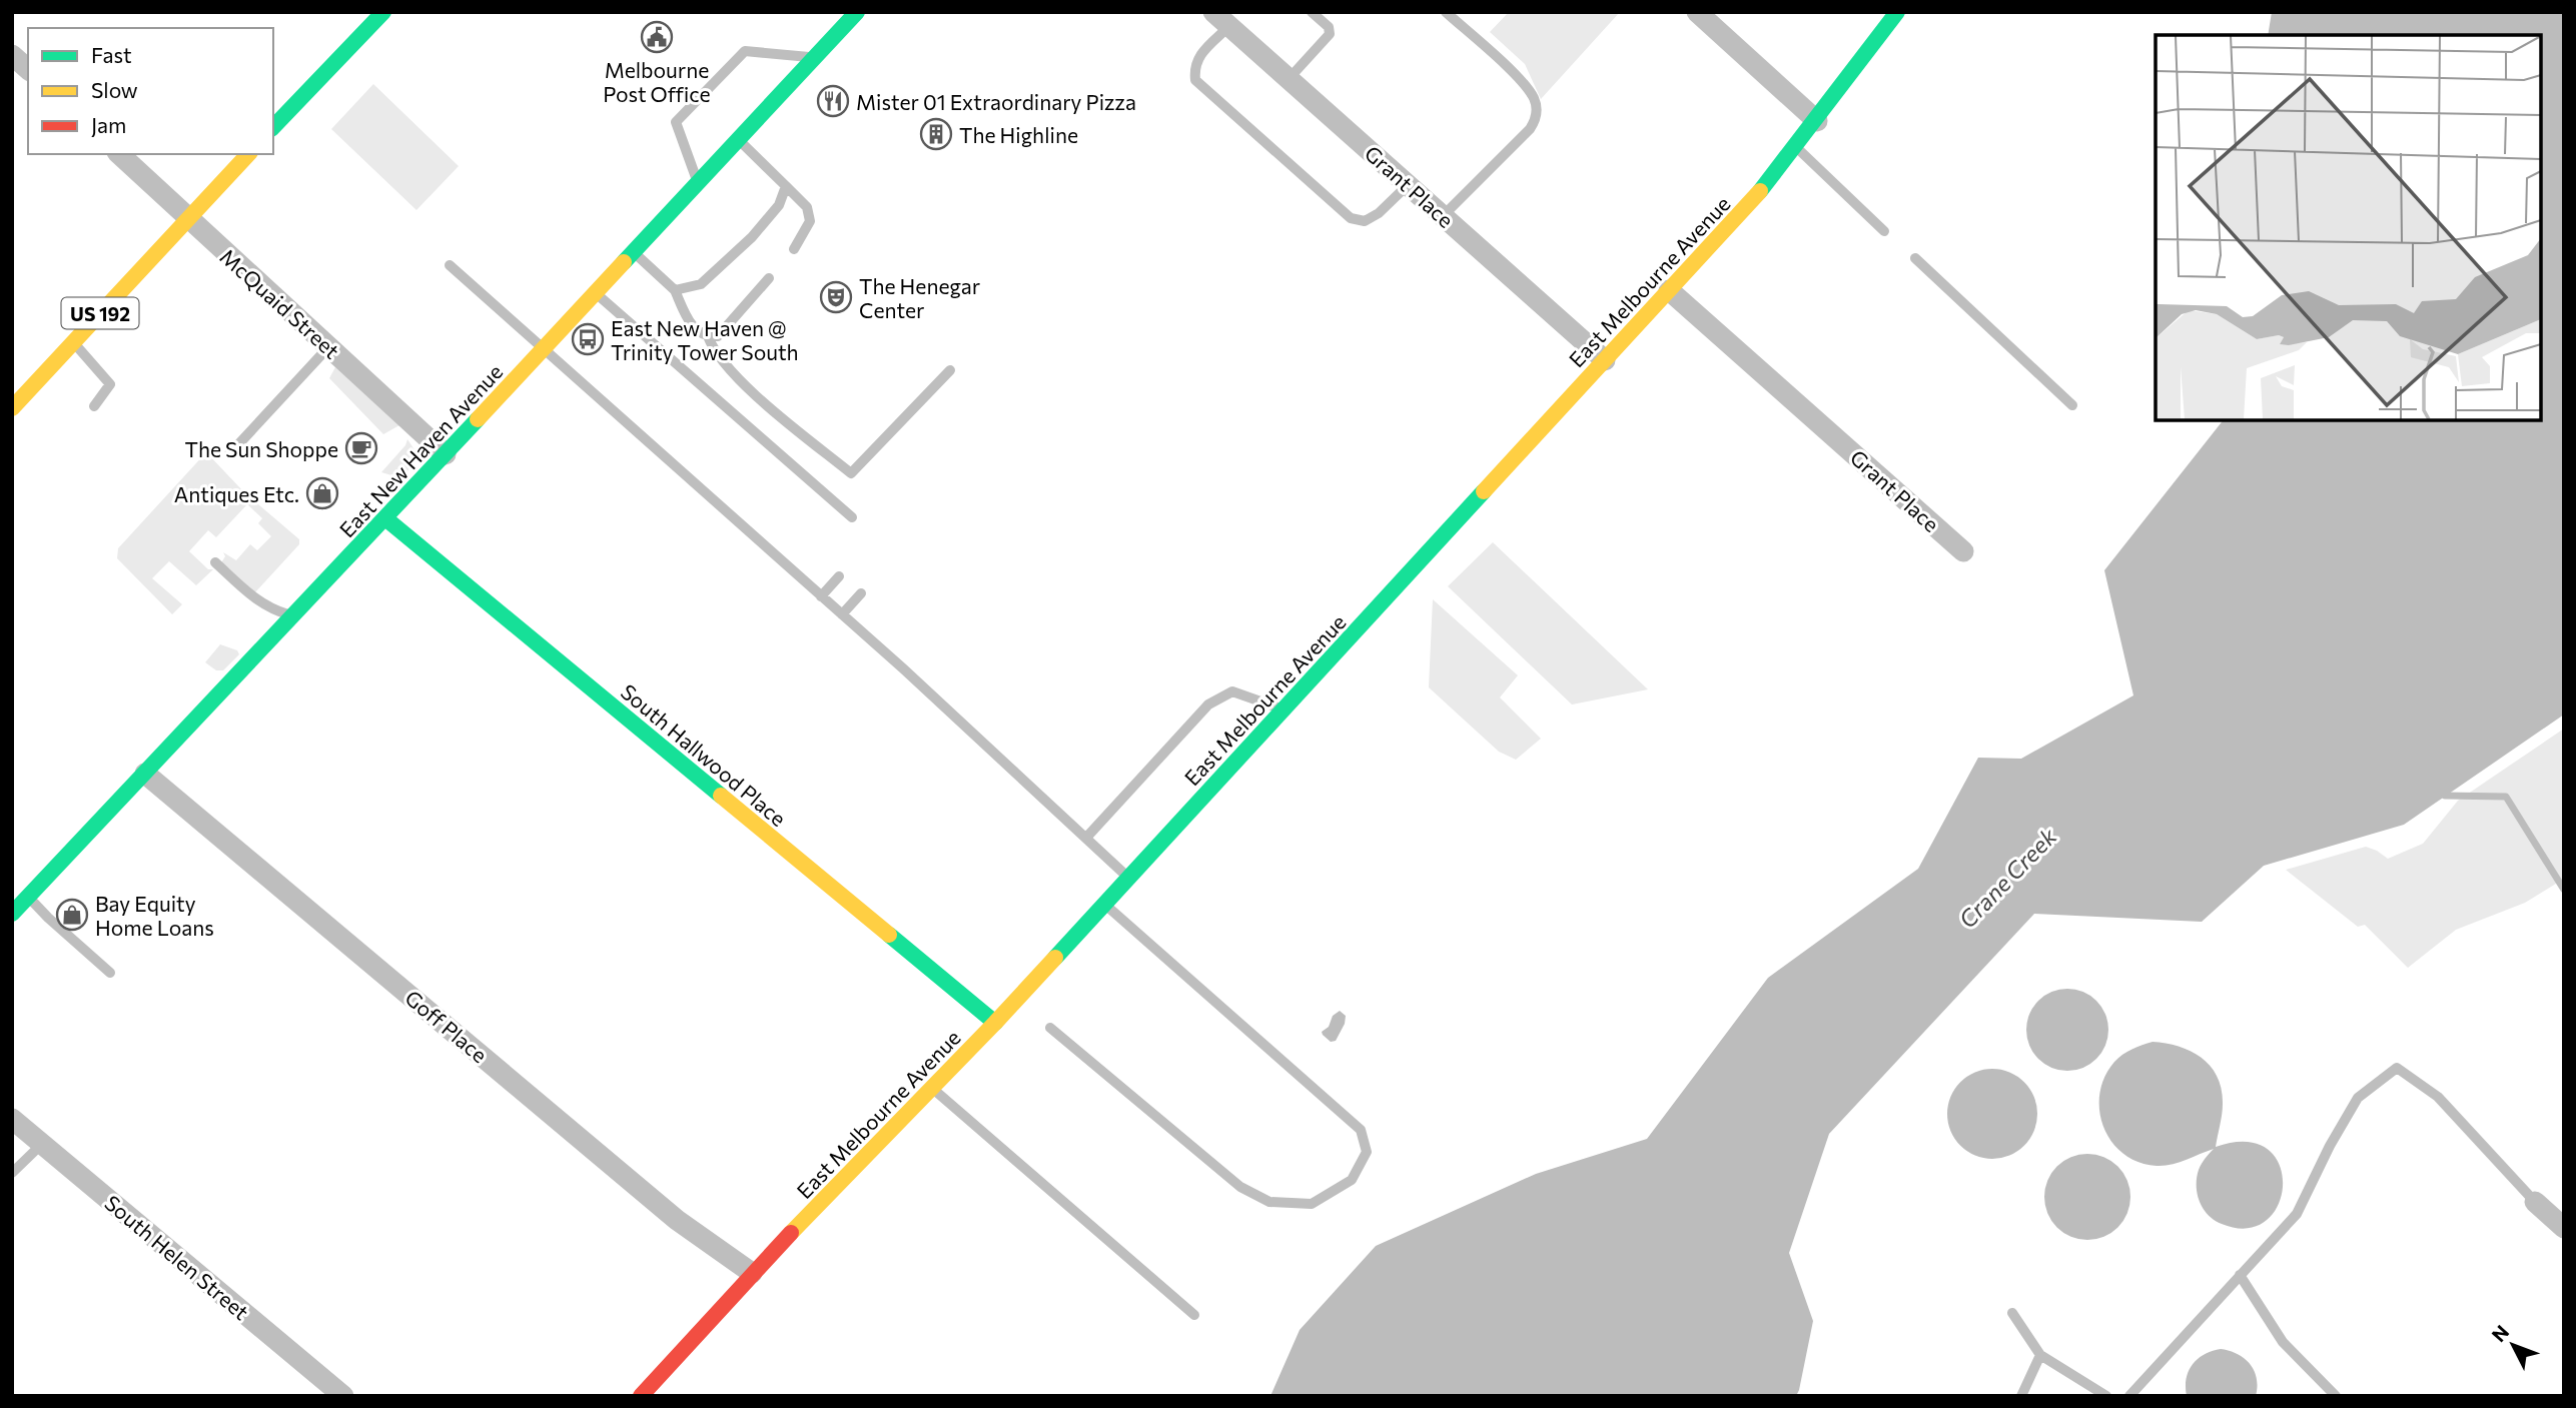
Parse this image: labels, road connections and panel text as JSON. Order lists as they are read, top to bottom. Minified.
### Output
{"streets":{"street":["Grant Place","East Melbourne Avenue","McQuaid Street","US 192","East New Haven Avenue","South Hallwood Place","Goff Place","South Helen Street"]},"crossings":[["Grant Place","East Melbourne Avenue"],["East Melbourne Avenue","South Hallwood Place"],["East Melbourne Avenue","Goff Place"],["McQuaid Street","US 192"],["McQuaid Street","East New Haven Avenue"],["East New Haven Avenue","South Hallwood Place"],["East New Haven Avenue","Goff Place"]],"water":["Crane Creek"],"places":{"public building":["Melbourne Post Office"],"restaurant":["Mister 01 Extraordinary Pizza"],"building":["The Highline"],"theatre":["The Henegar Center"],"bus stop":["East New Haven @ Trinity Tower South"],"cafe":["The Sun Shoppe"],"shop":["Antiques Etc.","Bay Equity Home Loans"]},"legend":["Fast","Slow","Jam"],"north":"top left"}
